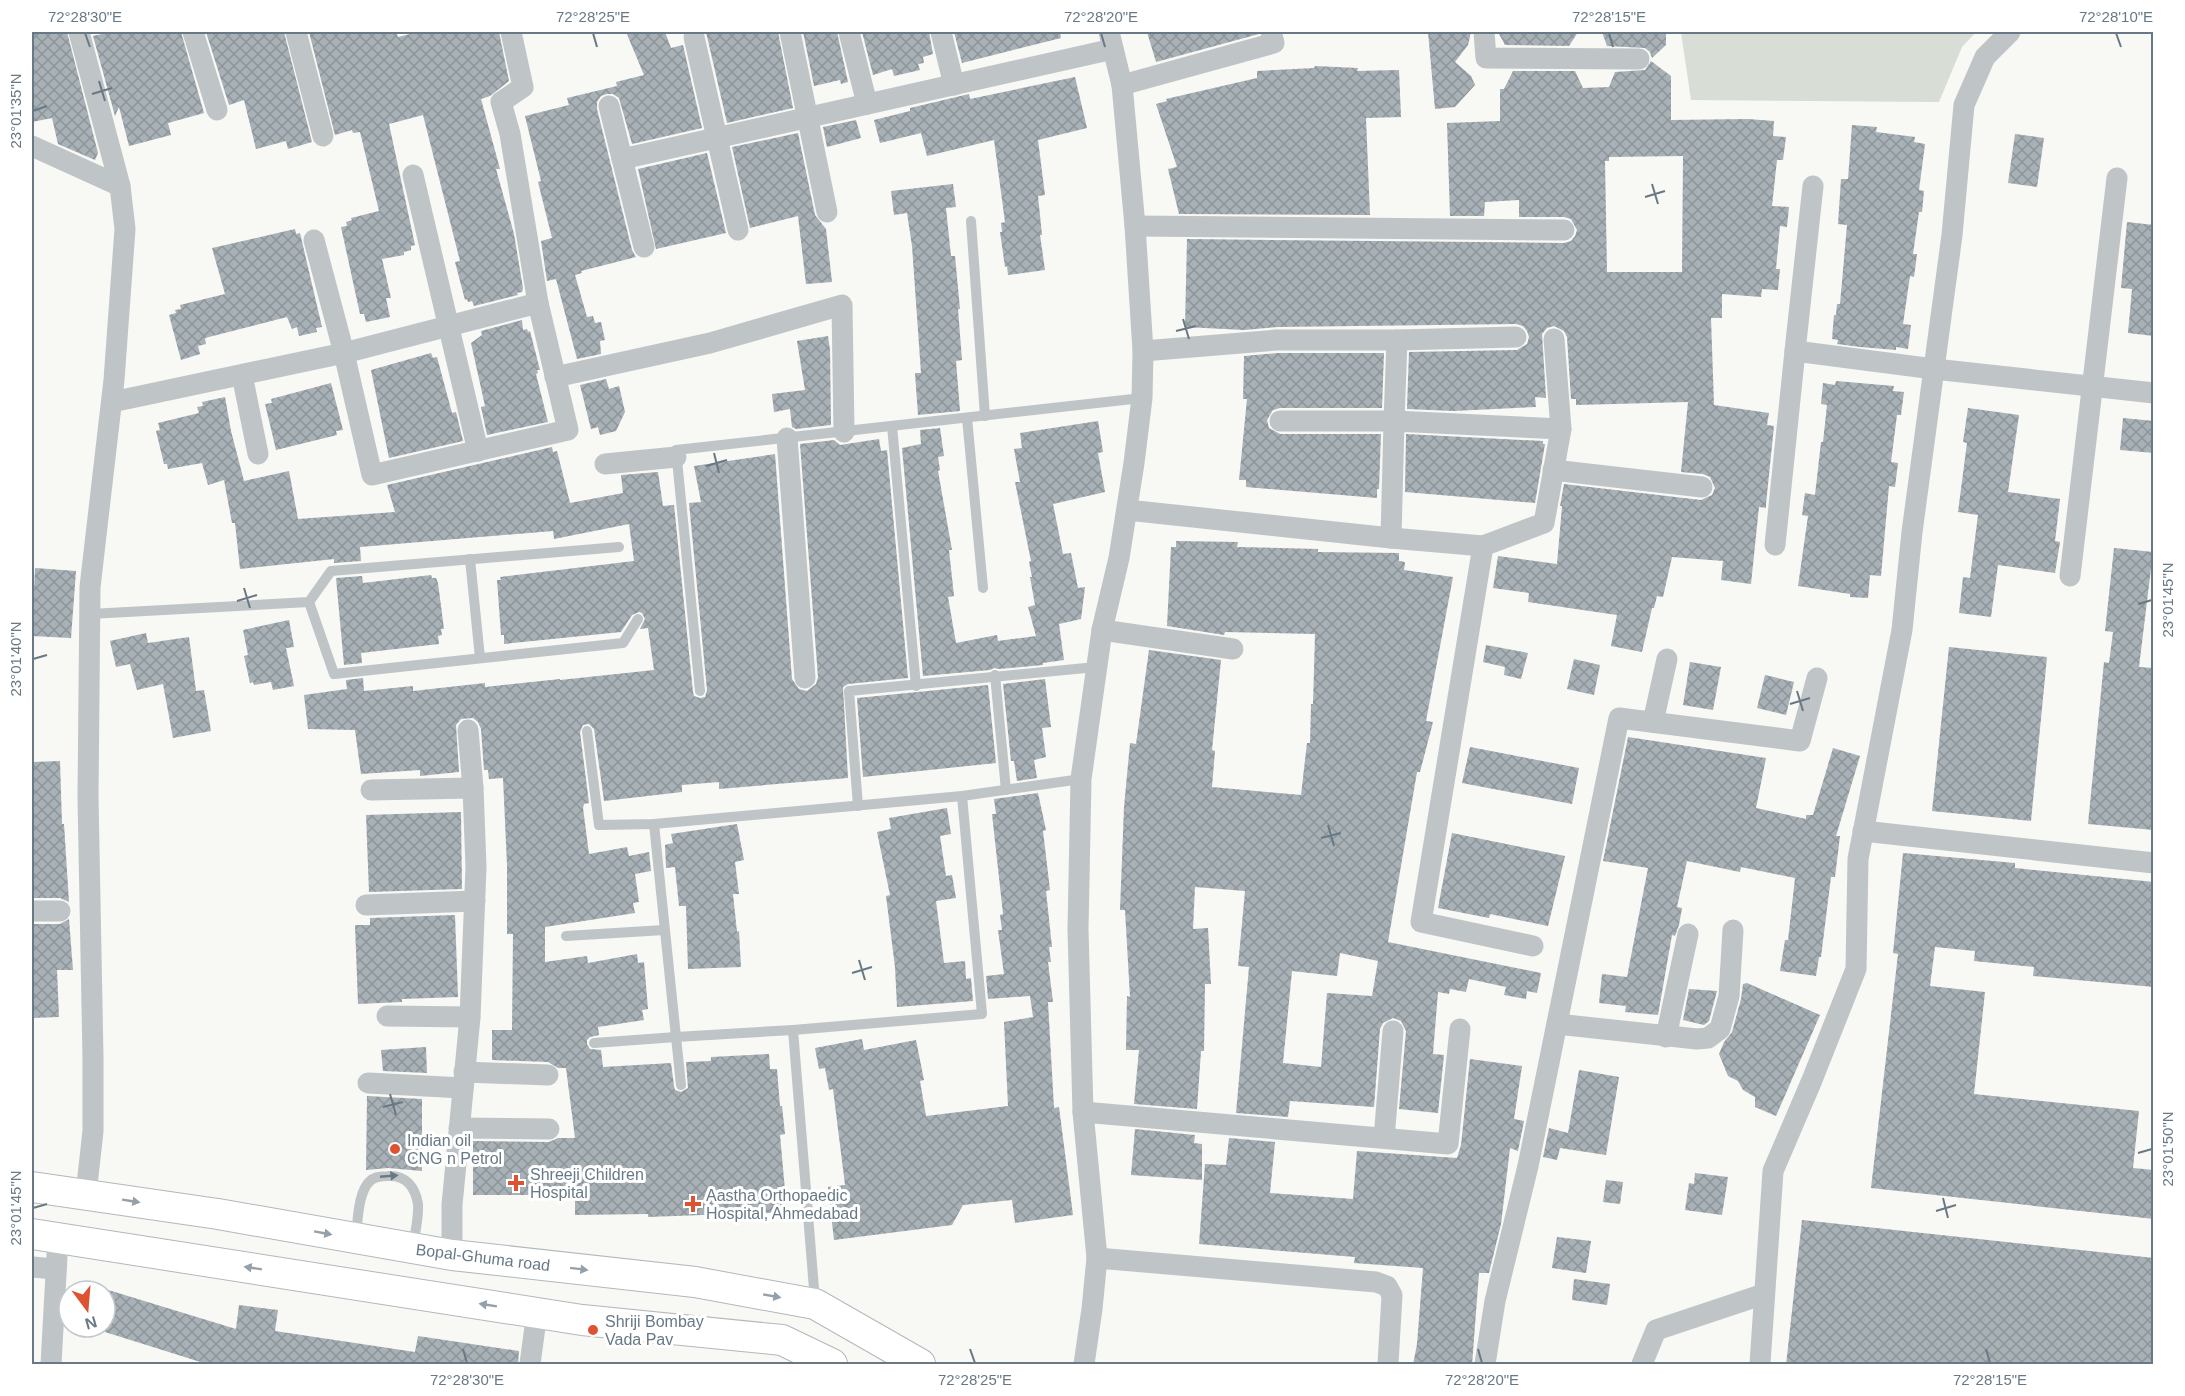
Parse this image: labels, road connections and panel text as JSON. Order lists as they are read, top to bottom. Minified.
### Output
{"streets":{"street":["Bopal-Ghuma road"]},"places":{"other":["Indian oil CNG n Petrol","Shriji Bombay Vada Pav"],"health":["Shreeji Children Hospital","Aastha Orthopaedic Hospital, Ahmedabad"]},"north":"bottom","coordinates":["72°28'30\"E","72°28'25\"E","72°28'20\"E","72°28'15\"E","72°28'10\"E","23°01'35\"N","23°01'45\"N","23°01'40\"N","23°01'50\"N"]}
